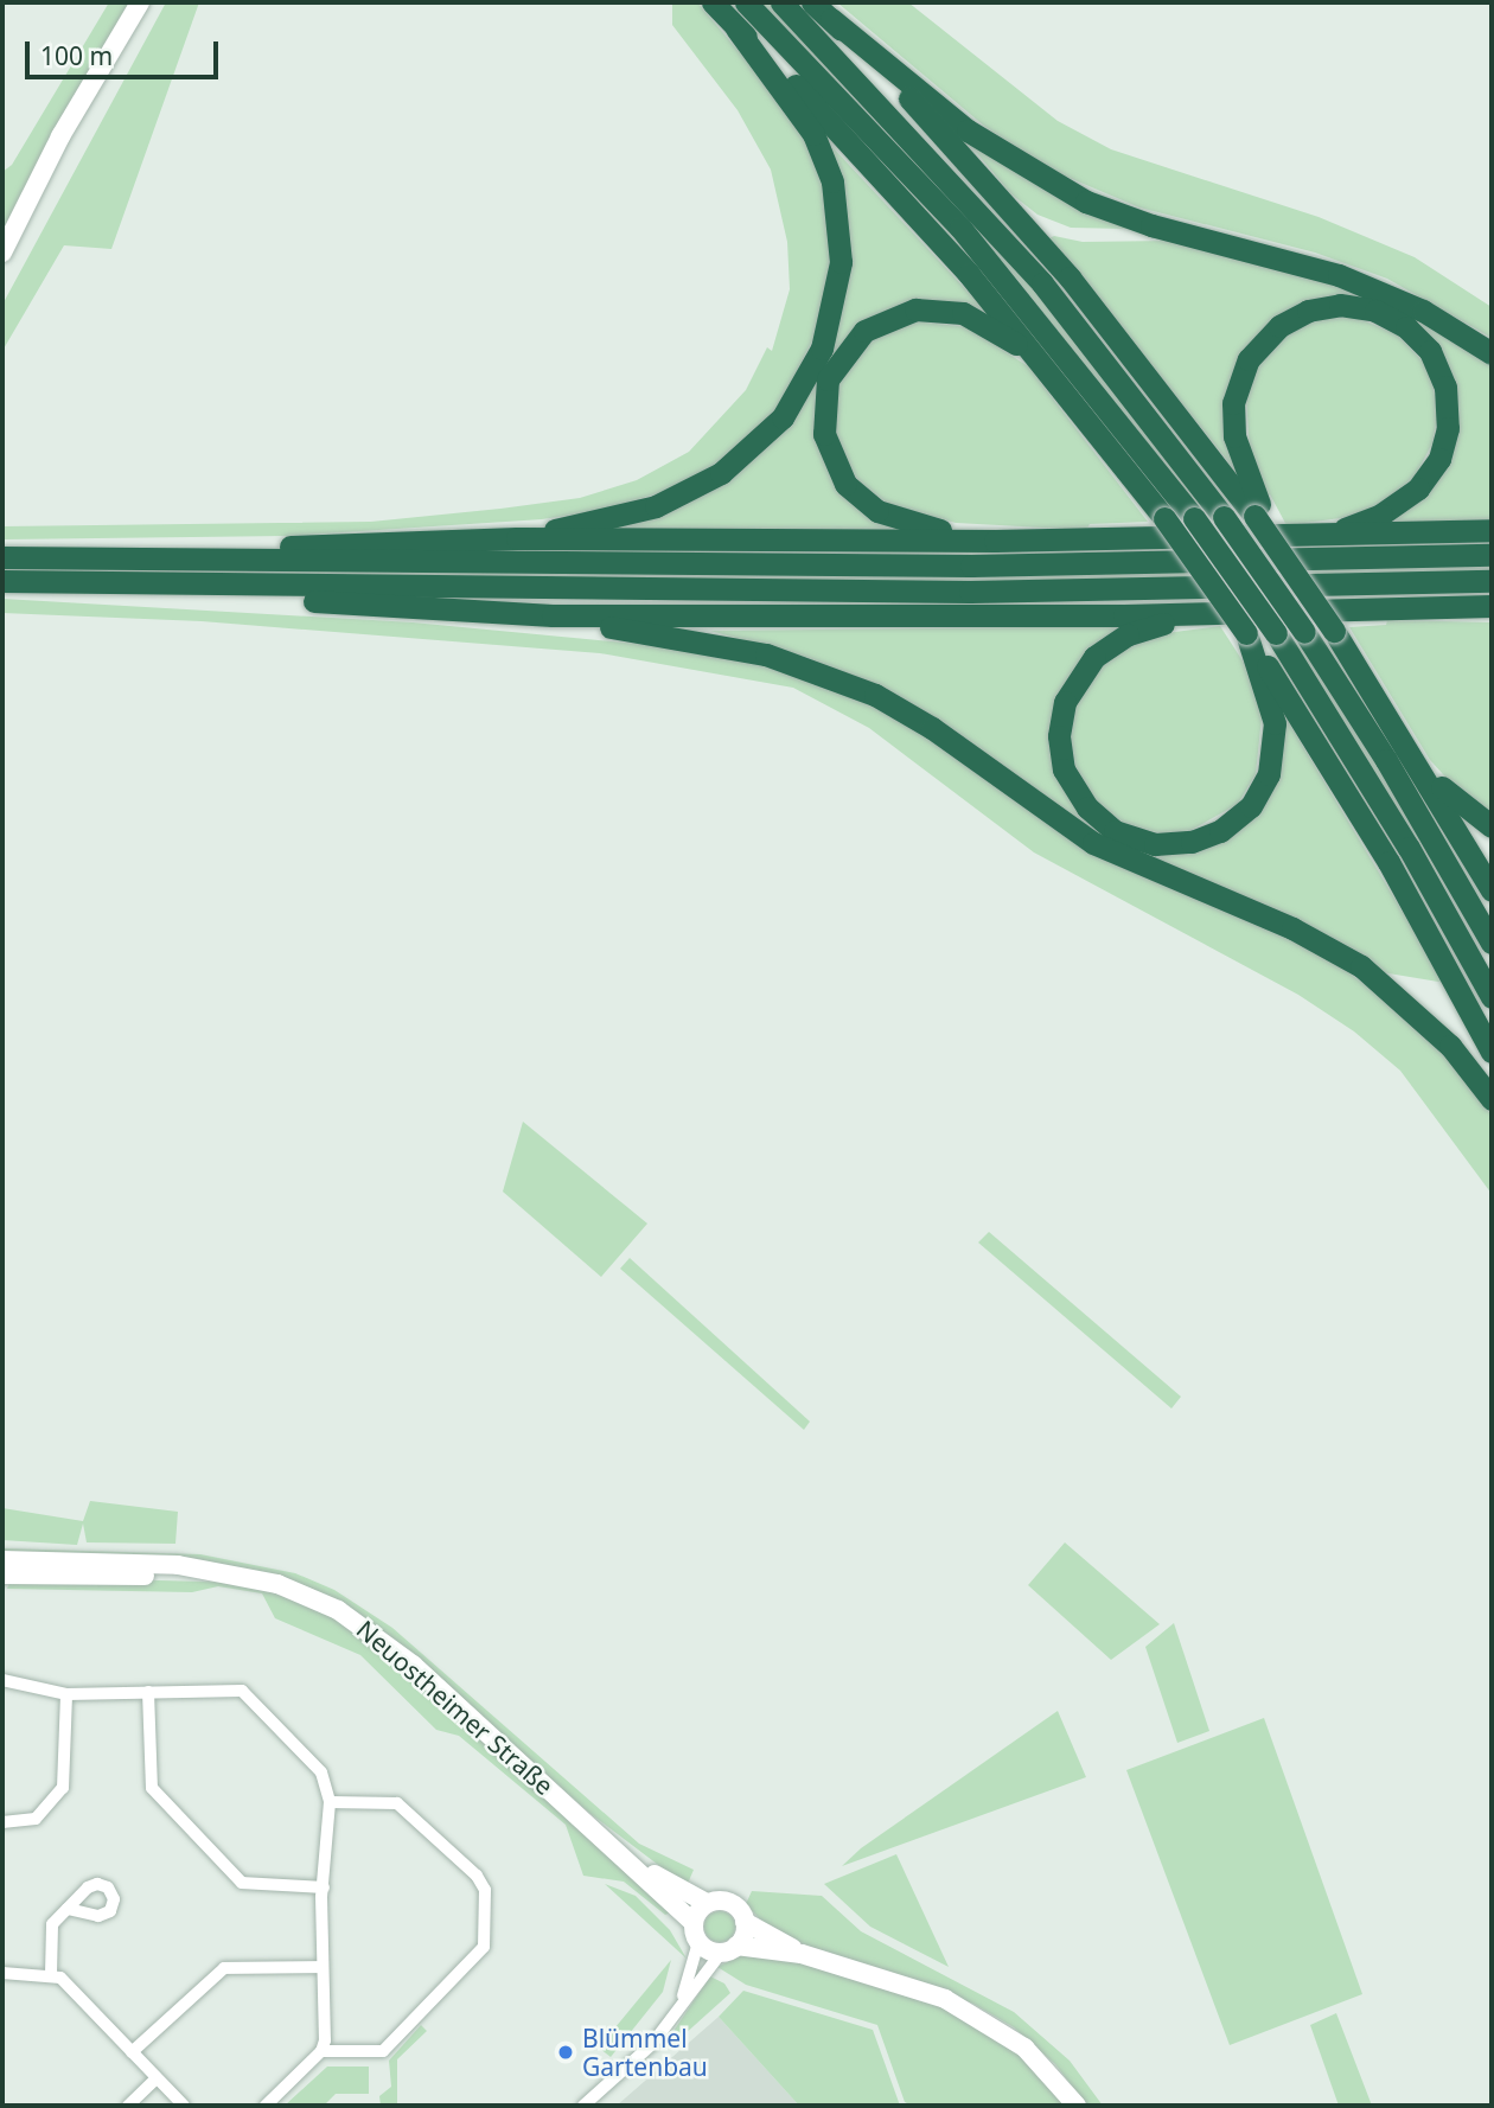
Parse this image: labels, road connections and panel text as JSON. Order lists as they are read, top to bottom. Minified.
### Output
{"streets":{"main road":["Neuostheimer Straße"]},"places":["Blümmel Gartenbau"],"scale_bar":"100 m"}
